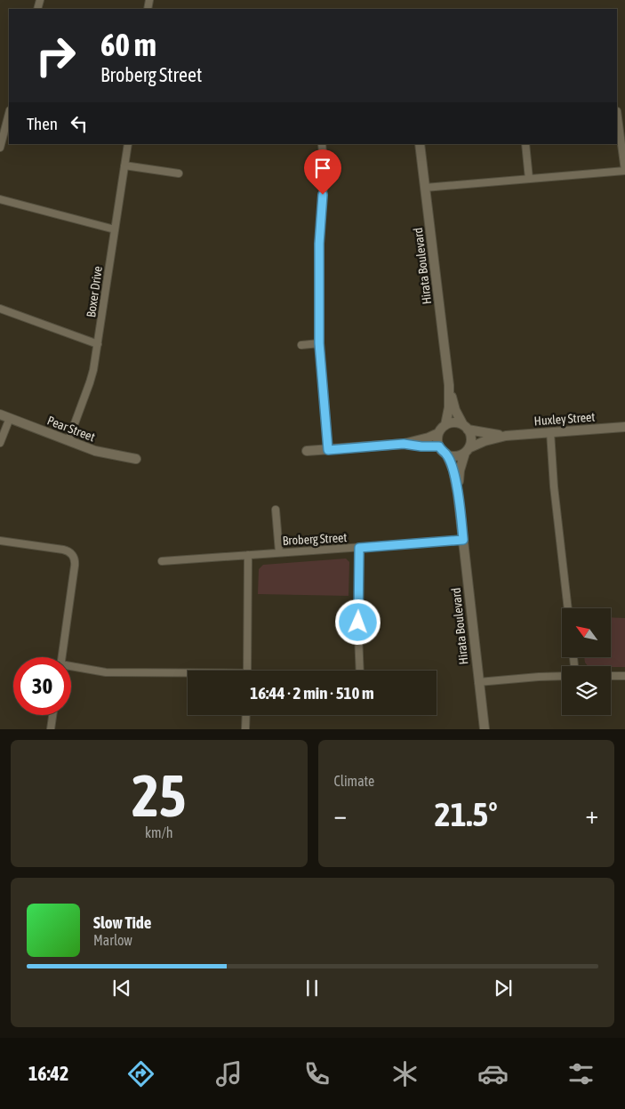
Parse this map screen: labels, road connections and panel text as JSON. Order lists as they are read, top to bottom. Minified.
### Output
{"streets":{"street":["Hirata Boulevard","Boxer Drive","Huxley Street","Pear Street","Broberg Street"]},"crossings":[["Hirata Boulevard","Huxley Street"],["Hirata Boulevard","Broberg Street"],["Boxer Drive","Pear Street"]],"north":"top left","page":{"turn":["60 m","Broberg Street"],"then":"Then","limit":"30","trip":"16:44 · 2 min · 510 m","tile":[["25","km/h"],"Climate"],"heat":["−","21.5°","+"],"song":["Slow Tide","Marlow"],"tabs":"16:42"}}
